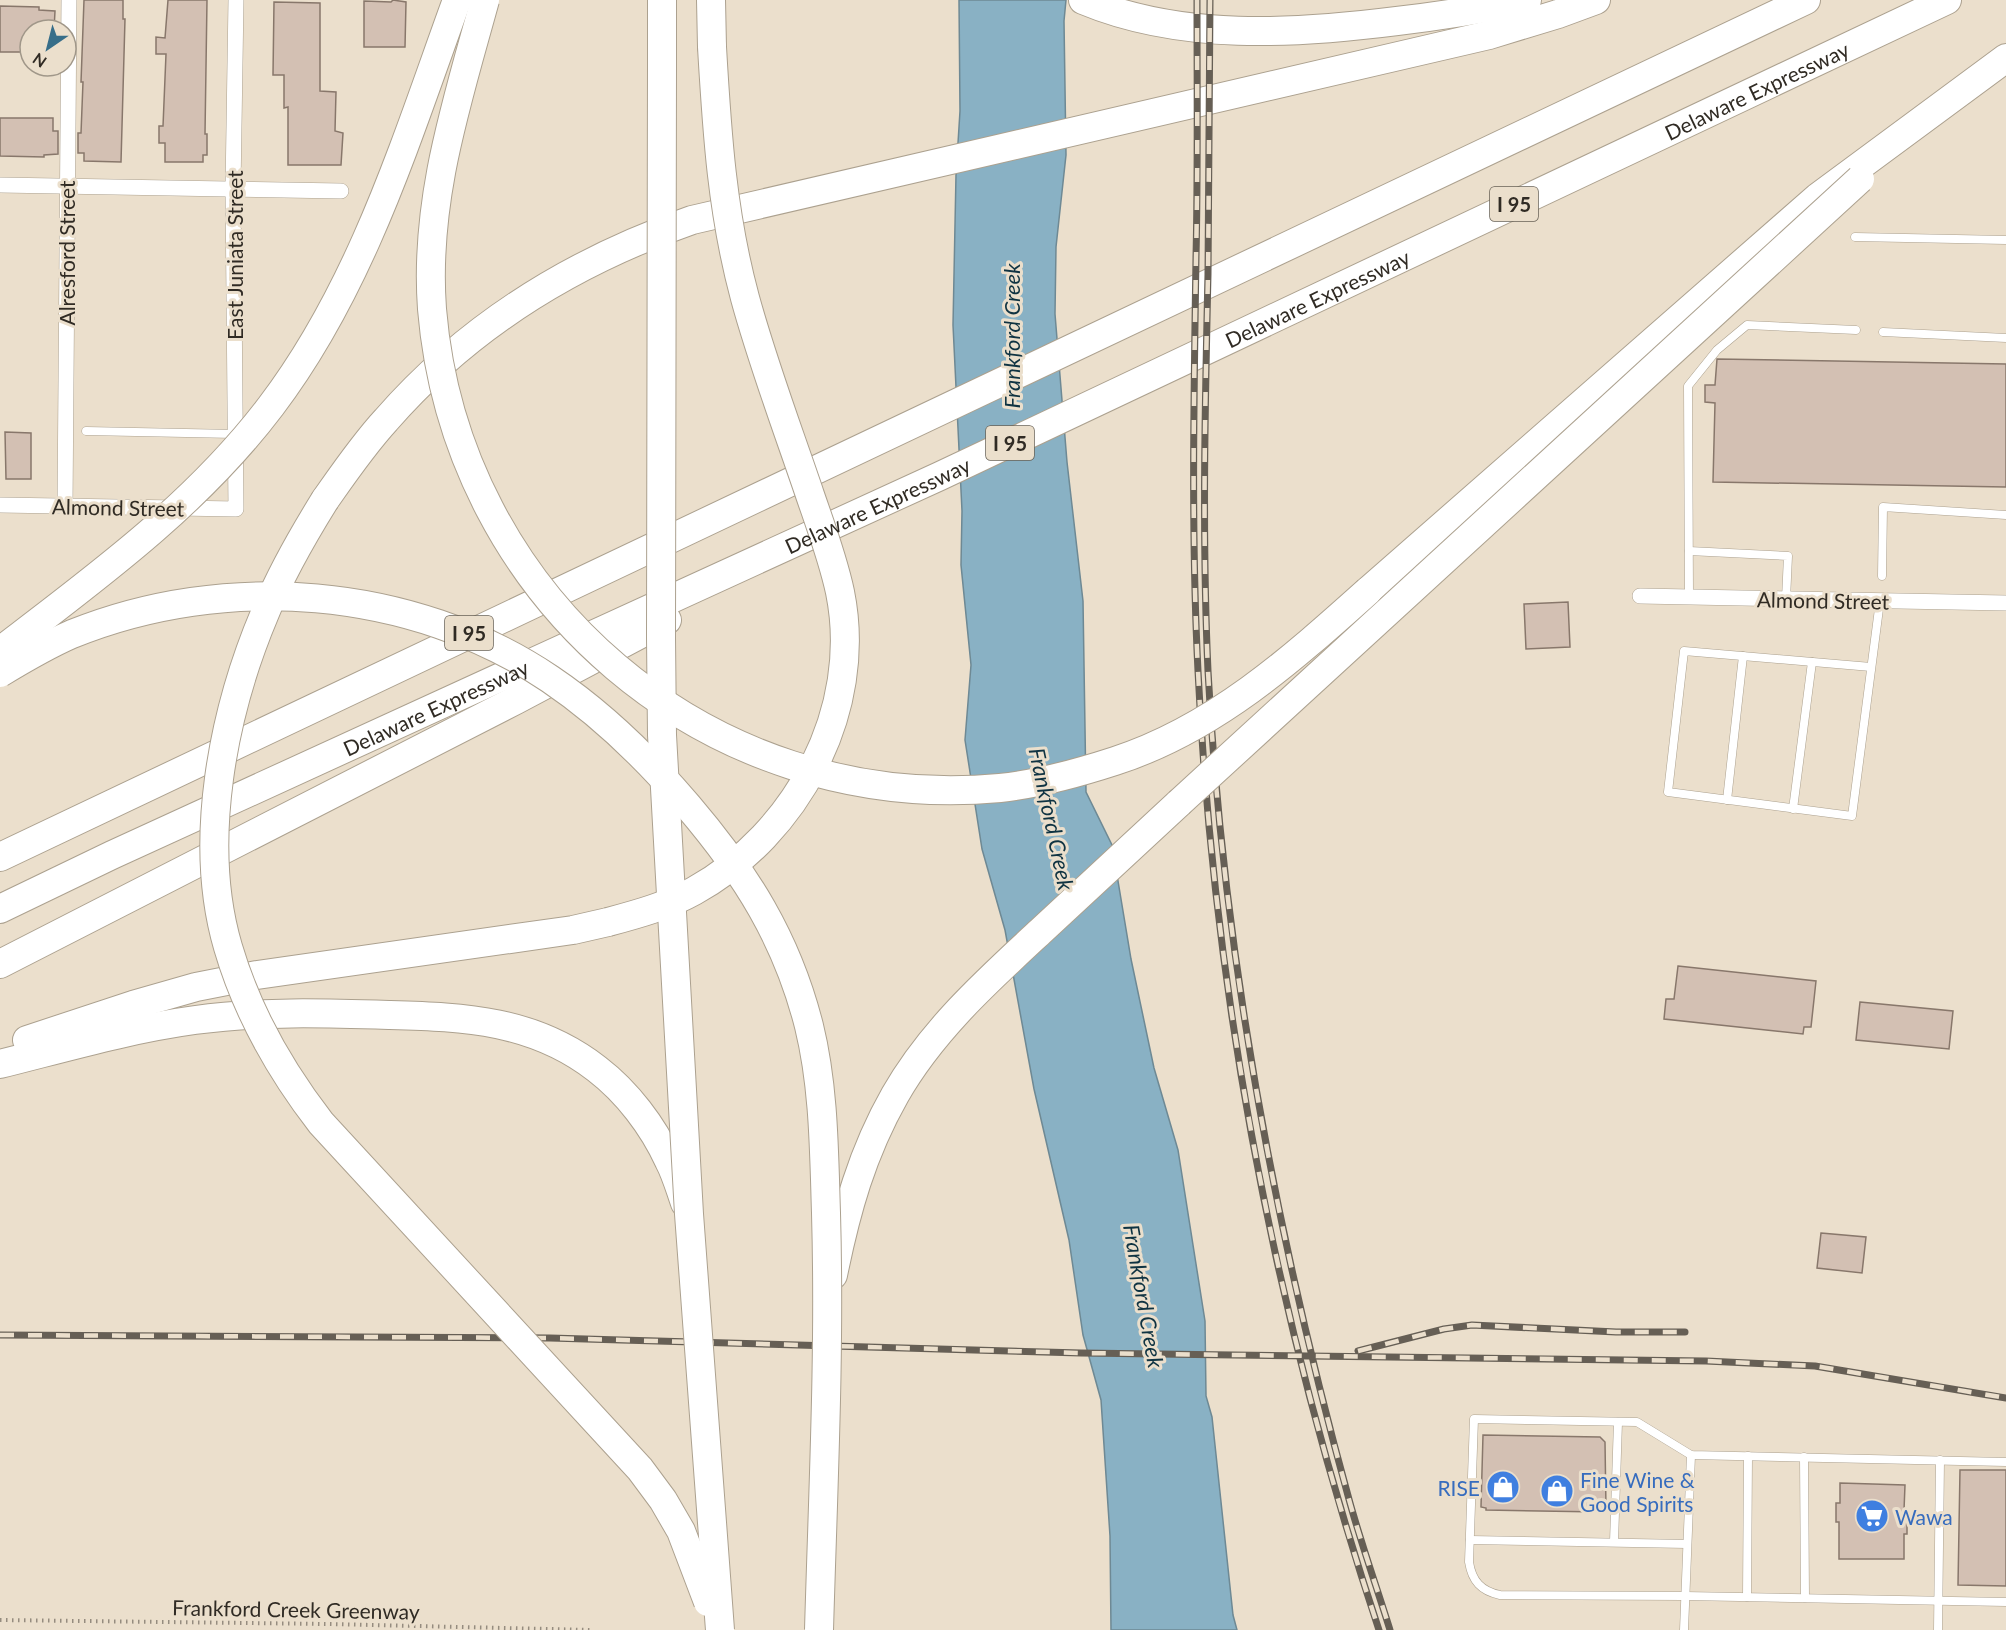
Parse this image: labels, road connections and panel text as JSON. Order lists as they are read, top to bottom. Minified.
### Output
{"streets":{"highway":["Delaware Expressway","I 95"],"street":["Alresford Street","East Juniata Street","Almond Street"],"path":["Frankford Creek Greenway"]},"crossings":[["Alresford Street","Almond Street"],["East Juniata Street","Almond Street"]],"water":["Frankford Creek"],"places":{"shop":["RISE","Fine Wine & Good Spirits"],"supermarket":["Wawa"]},"north":"bottom left"}
